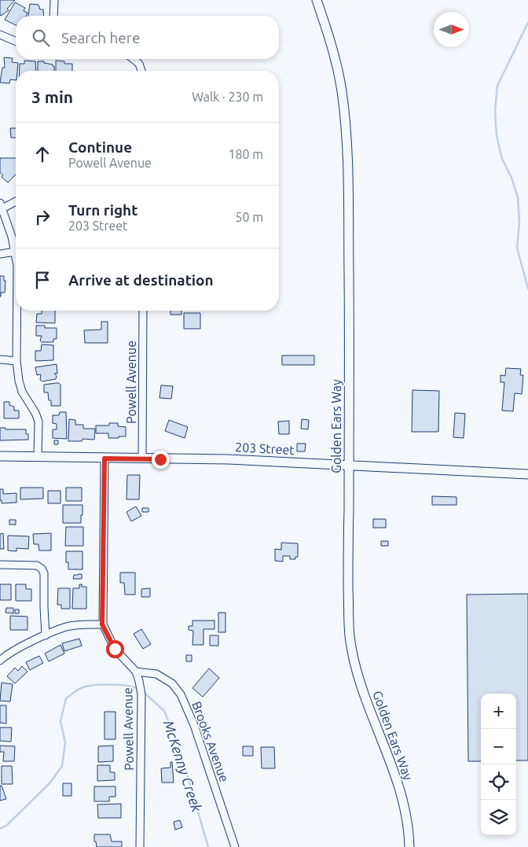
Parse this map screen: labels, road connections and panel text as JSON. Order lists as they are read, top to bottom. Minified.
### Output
{"streets":{"main road":["Golden Ears Way","203 Street"],"street":["Powell Avenue","Brooks Avenue"]},"crossings":[["Powell Avenue","203 Street"],["Powell Avenue","Brooks Avenue"],["Golden Ears Way","203 Street"]],"water":["McKenny Creek"],"north":"right","page":{"search":"Search here","heading":["3 min","Walk · 230 m"],"list":[["Continue","Powell Avenue","180 m"],["Turn right","203 Street","50 m"],"Arrive at destination"],"map_buttons":["+","−"]}}
